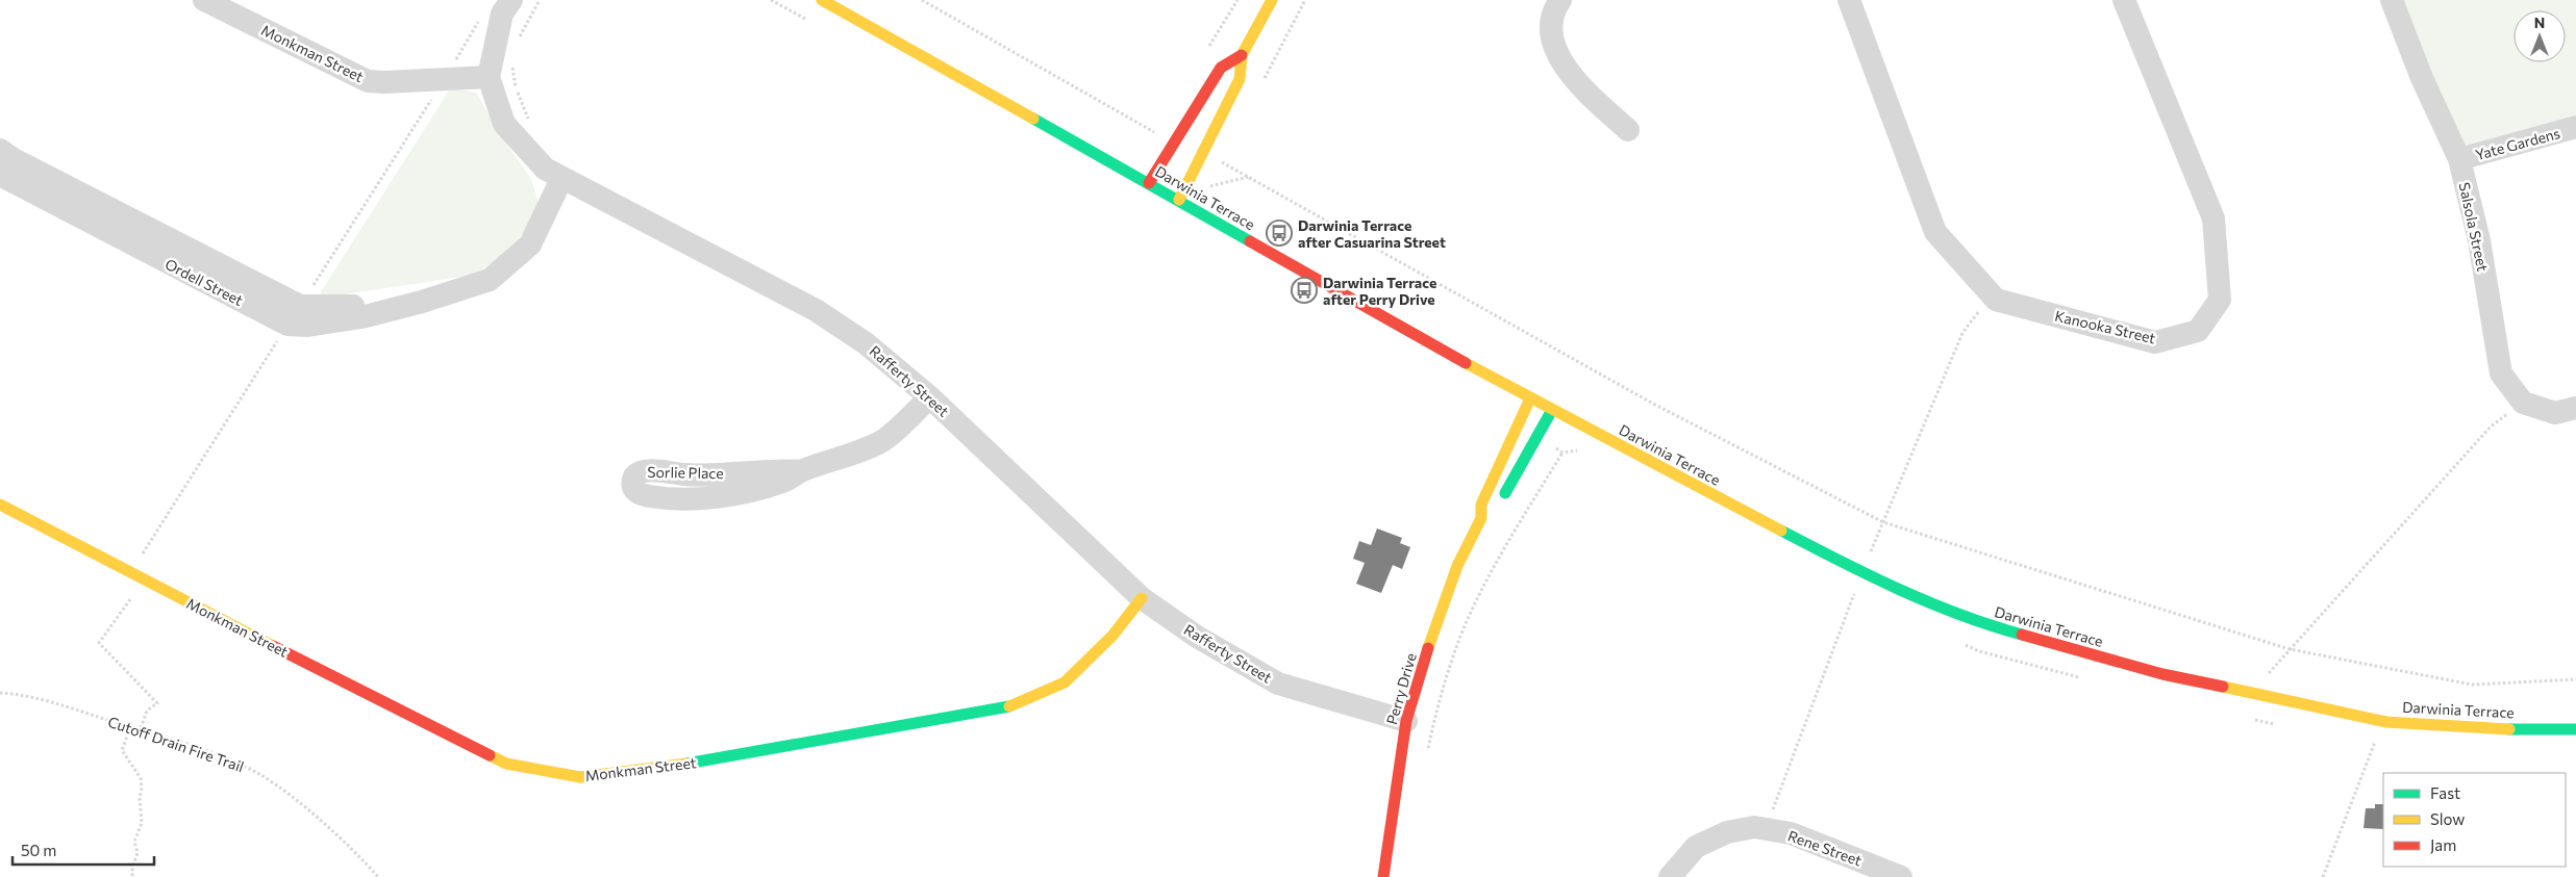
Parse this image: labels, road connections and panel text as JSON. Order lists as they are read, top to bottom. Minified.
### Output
{"streets":{"street":["Monkman Street","Yate Gardens","Darwinia Terrace","Salsola Street","Ordell Street","Kanooka Street","Rafferty Street","Sorlie Place","Perry Drive","Rene Street"],"path":["Cutoff Drain Fire Trail"]},"crossings":[["Monkman Street","Rafferty Street"],["Yate Gardens","Salsola Street"],["Darwinia Terrace","Perry Drive"],["Ordell Street","Rafferty Street"],["Rafferty Street","Sorlie Place"],["Rafferty Street","Perry Drive"]],"places":{"bus stop":["Darwinia Terrace after Casuarina Street","Darwinia Terrace after Perry Drive"]},"legend":["Fast","Slow","Jam"],"scale_bar":"50 m","north":"top"}
